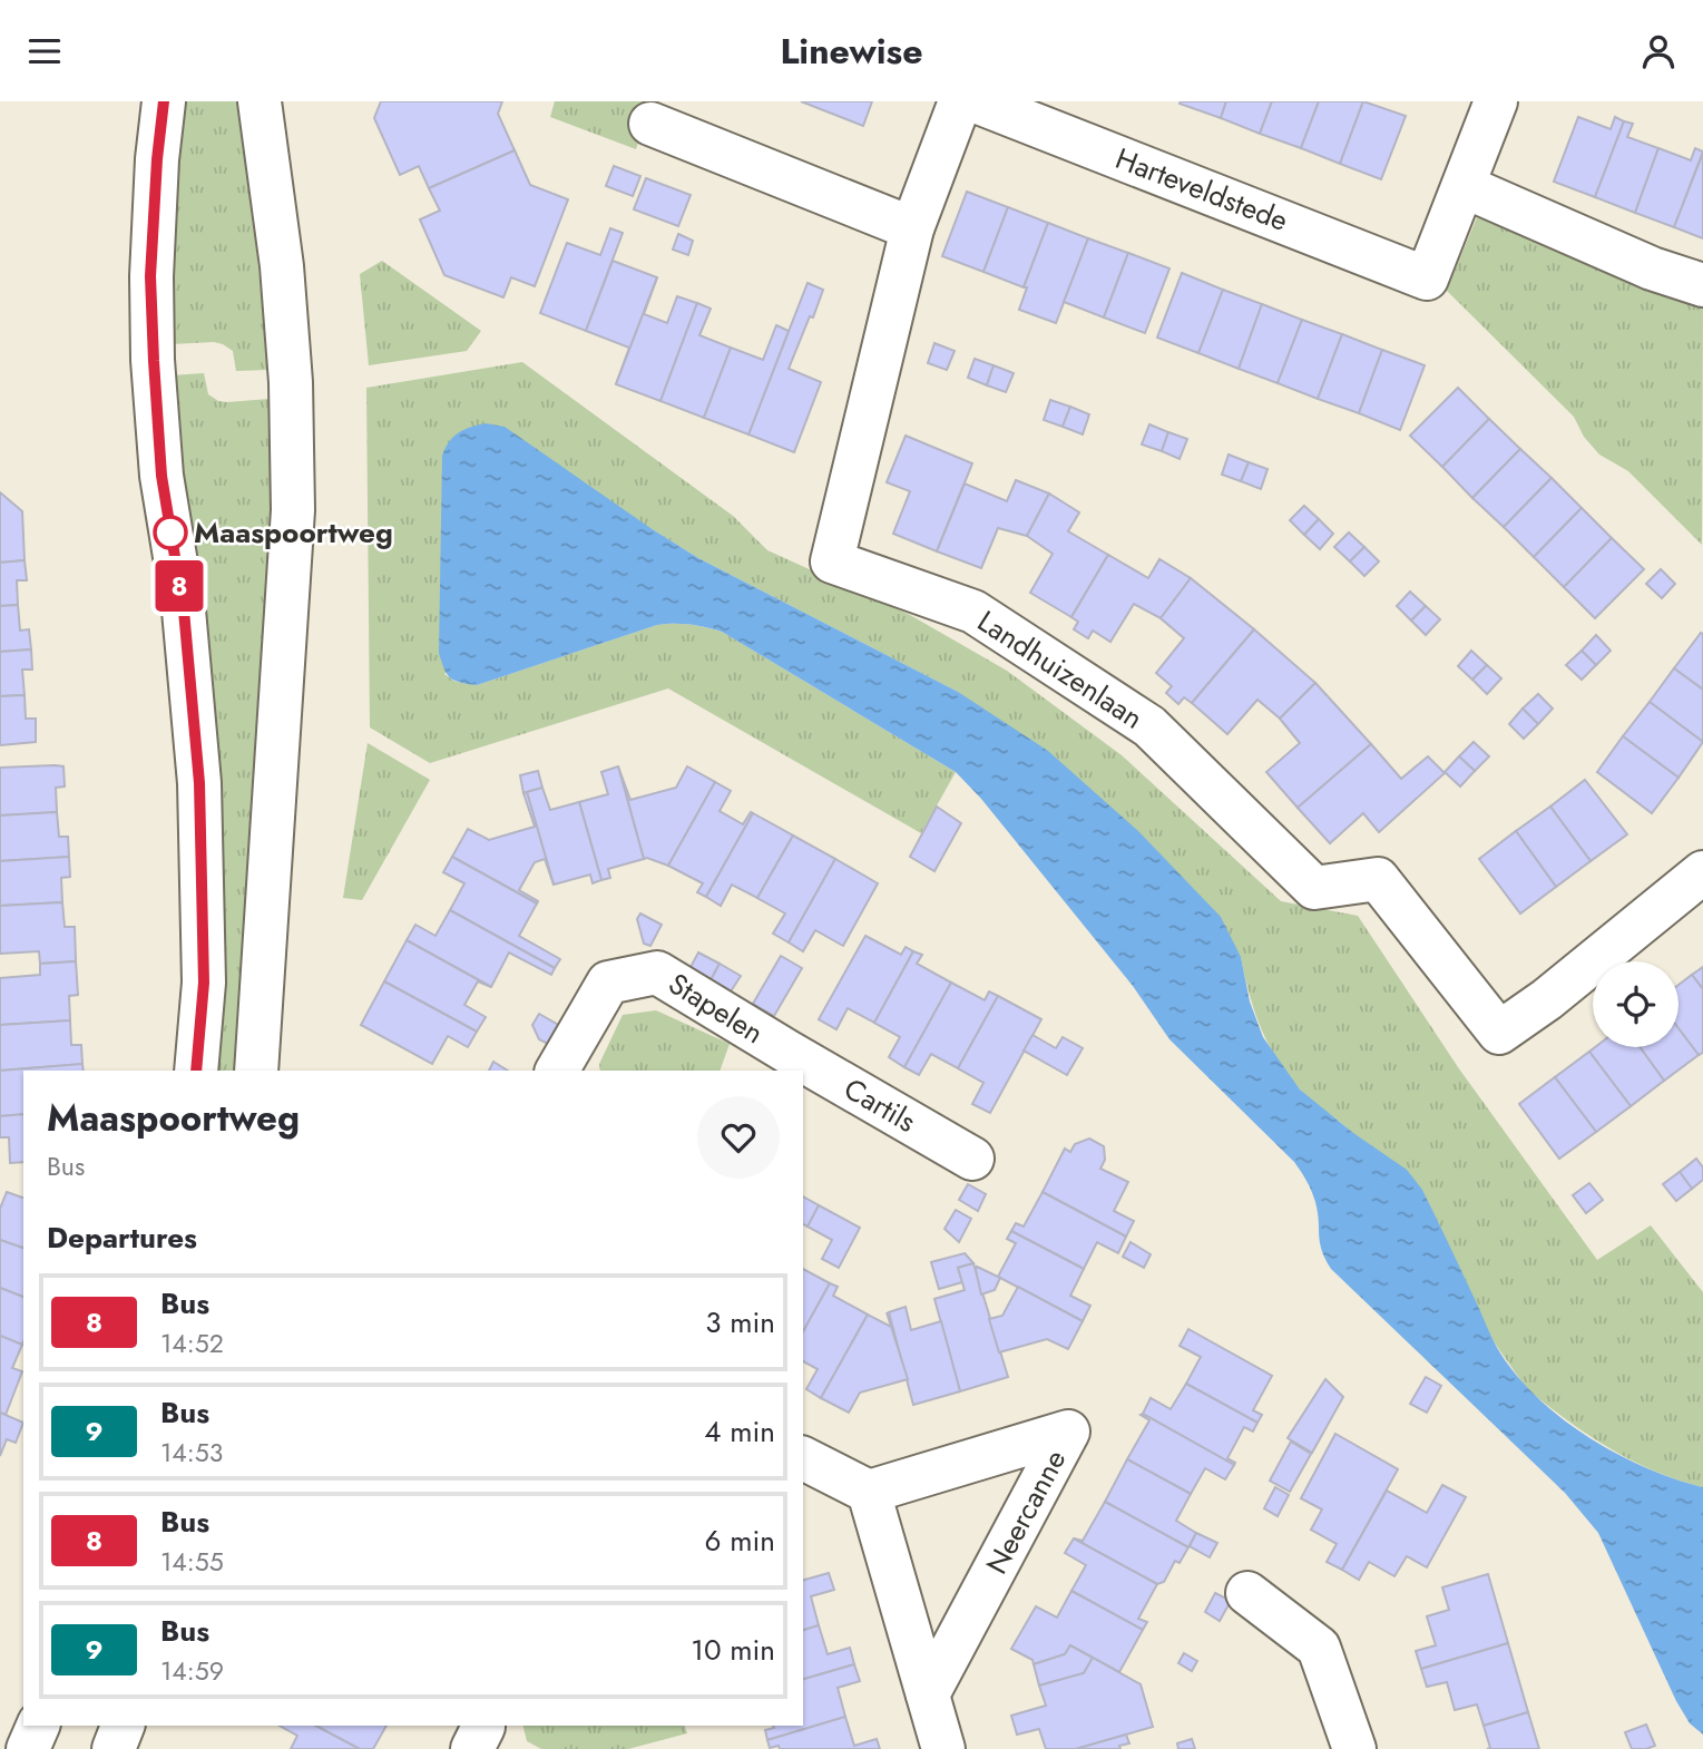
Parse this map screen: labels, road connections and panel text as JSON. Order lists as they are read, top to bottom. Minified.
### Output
{"streets":{"street":["Harteveldstede","Landhuizenlaan","Stapelen","Cartils","Neercanne"]},"crossings":[["Stapelen","Cartils"]],"places":["Maaspoortweg"],"lines":["bus line 8"],"page":{"header":"Linewise","on_map":"8","heading":[["Maaspoortweg","Bus"],"Departures"],"list":[{"mark":"8","name":"Bus","note":"14:52","value":"3 min"},{"mark":"9","name":"Bus","note":"14:53","value":"4 min"},{"mark":"8","name":"Bus","note":"14:55","value":"6 min"},{"mark":"9","name":"Bus","note":"14:59","value":"10 min"}]}}
